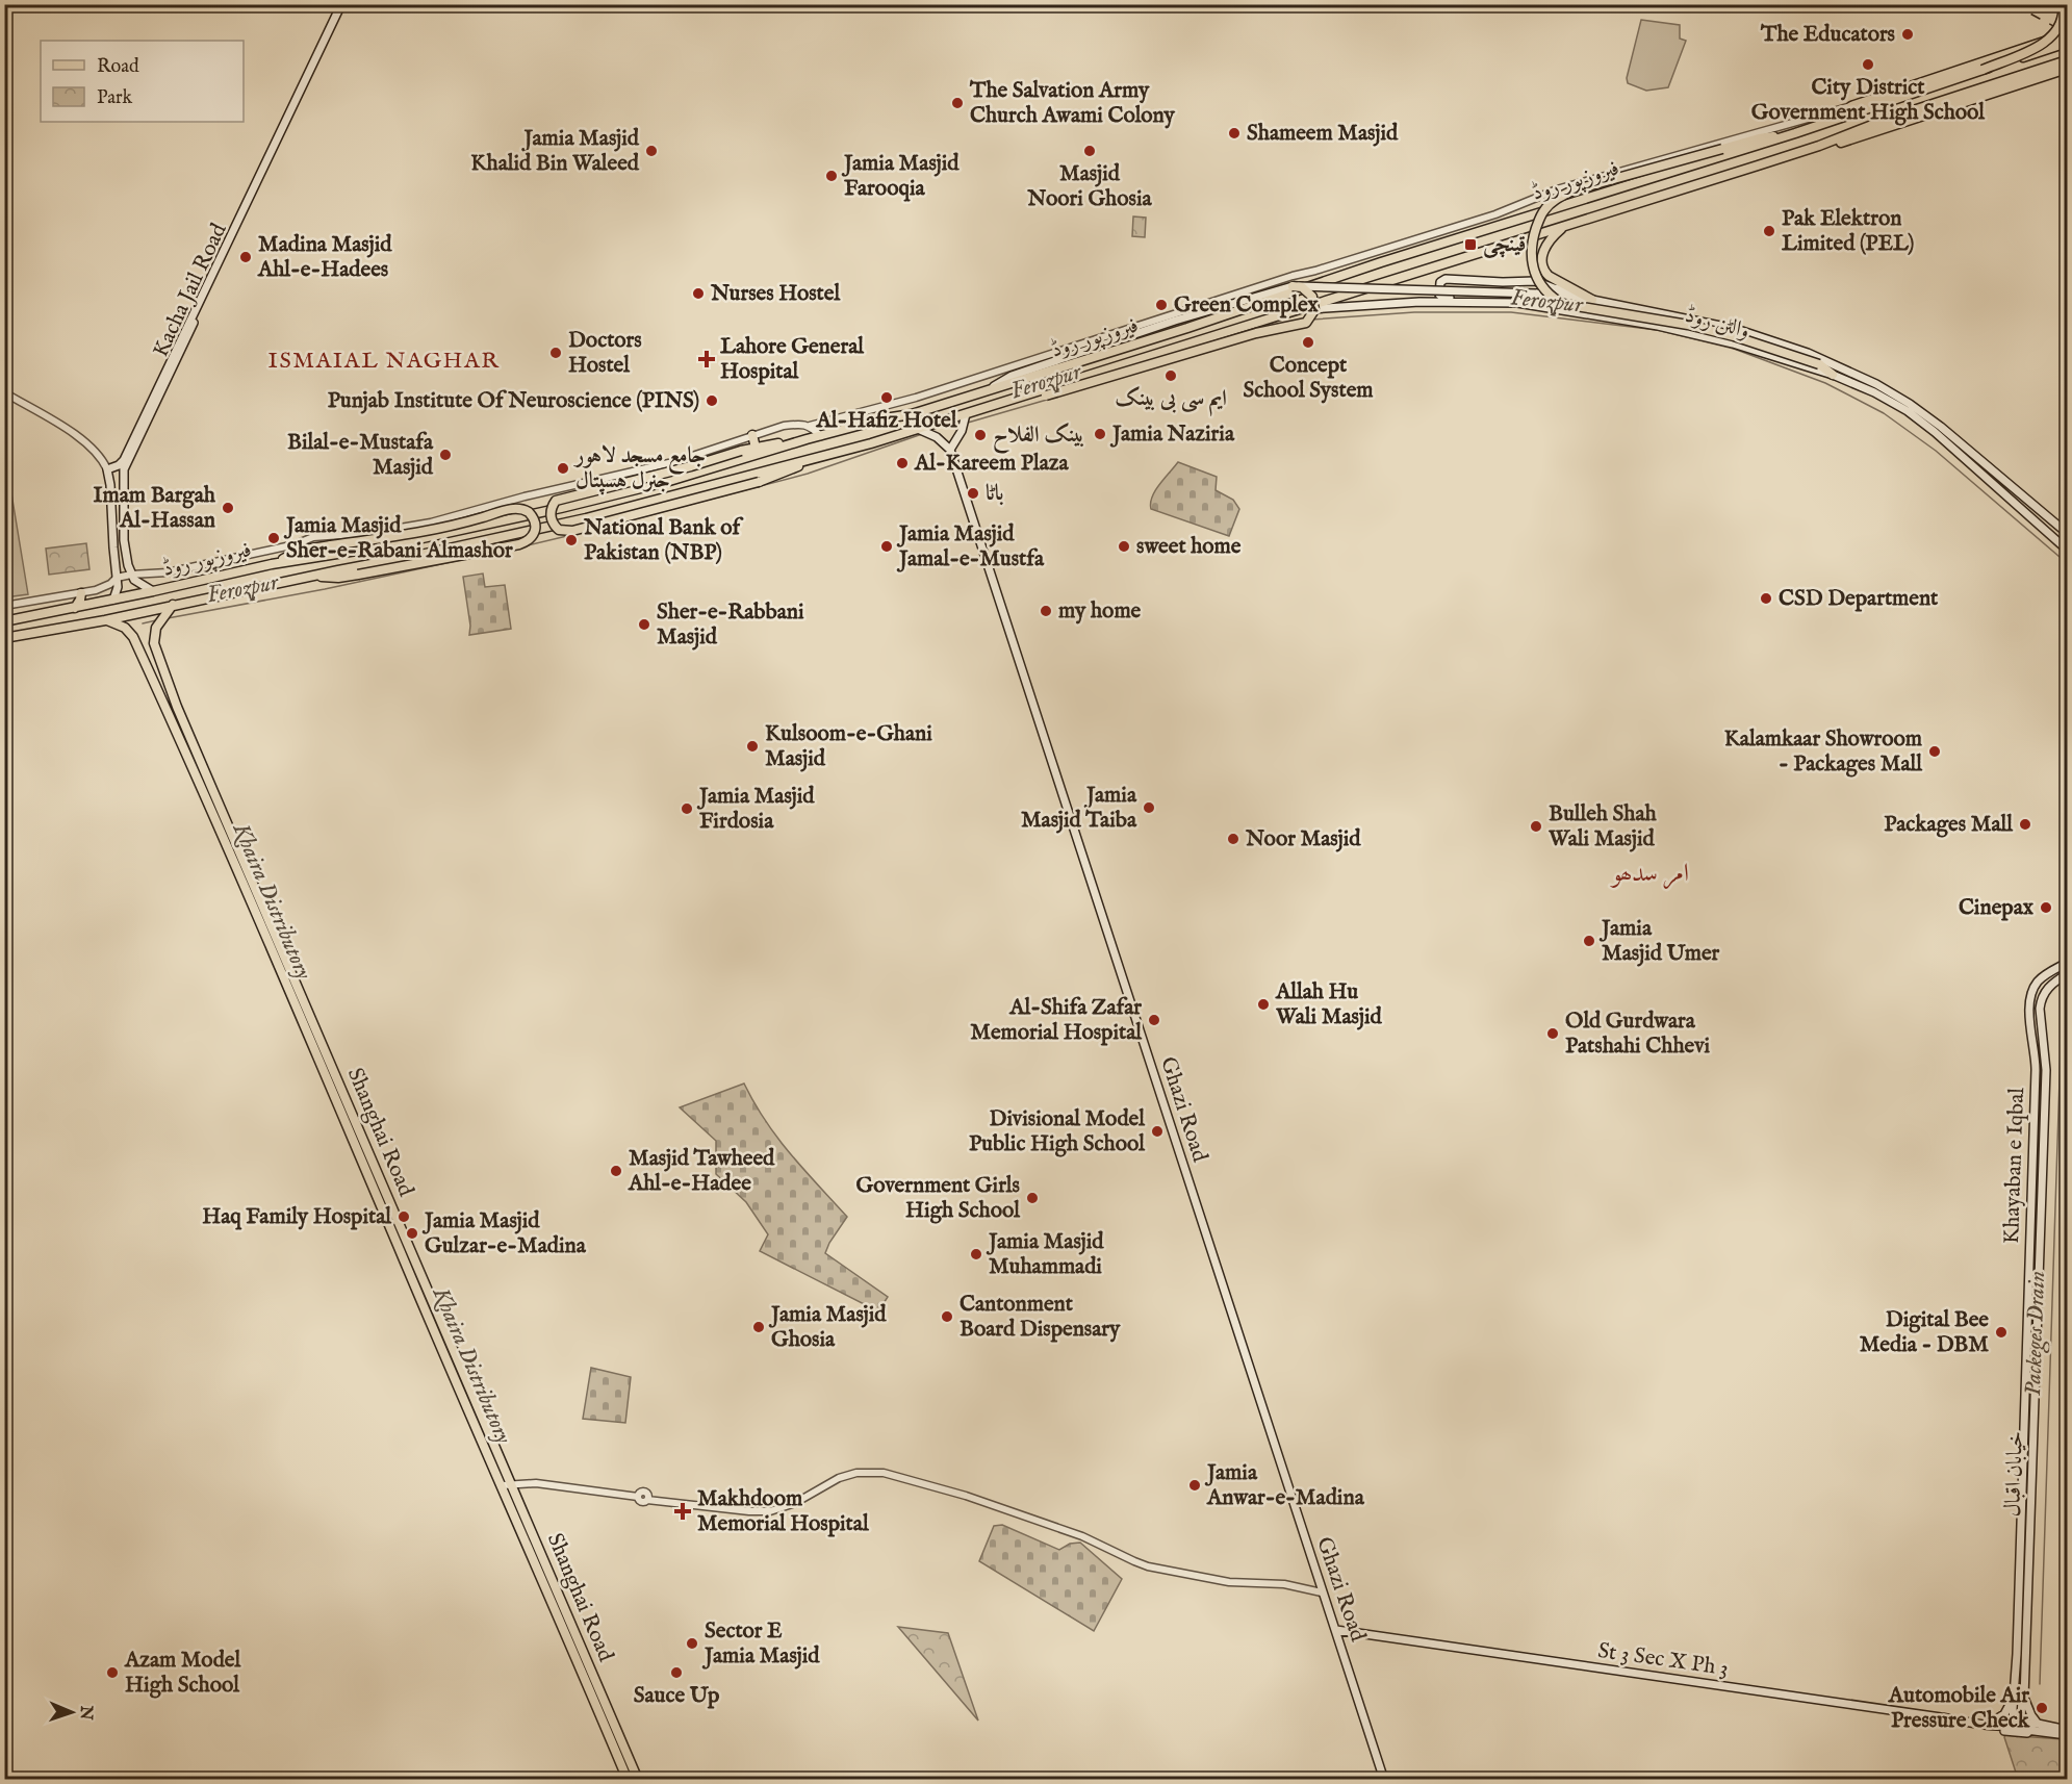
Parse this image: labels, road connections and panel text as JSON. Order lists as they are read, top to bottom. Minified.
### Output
{"streets":{"main road":["فیروزپور روڈ","Kacha Jail Road","والٹن روڈ","Ghazi Road","Shanghai Road","Khayaban e Iqbal","خیابان اقبال","St 3 Sec X Ph 3"]},"crossings":[["فیروزپور روڈ","والٹن روڈ"],["فیروزپور روڈ","Shanghai Road"],["Ghazi Road","St 3 Sec X Ph 3"],["Khayaban e Iqbal","خیابان اقبال"],["Khayaban e Iqbal","St 3 Sec X Ph 3"],["خیابان اقبال","St 3 Sec X Ph 3"]],"districts":["ISMAIAL NAGHAR","امر سدھو"],"water":["Ferozpur","Khaira Distributory","Packeges Drain"],"places":{"other":["The Educators","City District Government High School","The Salvation Army Church Awami Colony","Shameem Masjid","Jamia Masjid Khalid Bin Waleed","Masjid Noori Ghosia","Jamia Masjid Farooqia","Pak Elektron Limited (PEL)","Madina Masjid Ahl-e-Hadees","Nurses Hostel","Green Complex","Concept School System","Doctors Hostel","ایم سی بی بینک","Al-Hafiz Hotel","Punjab Institute Of Neuroscience (PINS)","Jamia Naziria","بینک الفلاح","Bilal-e-Mustafa Masjid","Al-Kareem Plaza","جامع مسجد لاہور جنرل ہسپتال","باٹا","Imam Bargah Al-Hassan","Jamia Masjid Sher-e-Rabani Almashor","National Bank of Pakistan (NBP)","Jamia Masjid Jamal-e-Mustfa","sweet home","CSD Department","my home","Sher-e-Rabbani Masjid","Kulsoom-e-Ghani Masjid","Kalamkaar Showroom - Packages Mall","Jamia Masjid Taiba","Jamia Masjid Firdosia","Packages Mall","Bulleh Shah Wali Masjid","Noor Masjid","Cinepax","Jamia Masjid Umer","Allah Hu Wali Masjid","Al-Shifa Zafar Memorial Hospital","Old Gurdwara Patshahi Chhevi","Divisional Model Public High School","Masjid Tawheed Ahl-e-Hadee","Government Girls High School","Haq Family Hospital","Jamia Masjid Gulzar-e-Madina","Jamia Masjid Muhammadi","Cantonment Board Dispensary","Jamia Masjid Ghosia","Digital Bee Media - DBM","Jamia Anwar-e-Madina","Sector E Jamia Masjid","Azam Model High School","Sauce Up","Automobile Air Pressure Check"],"transit":["قینچی"],"health":["Lahore General Hospital","Makhdoom Memorial Hospital"]},"legend":["Road","Park"],"north":"right"}
